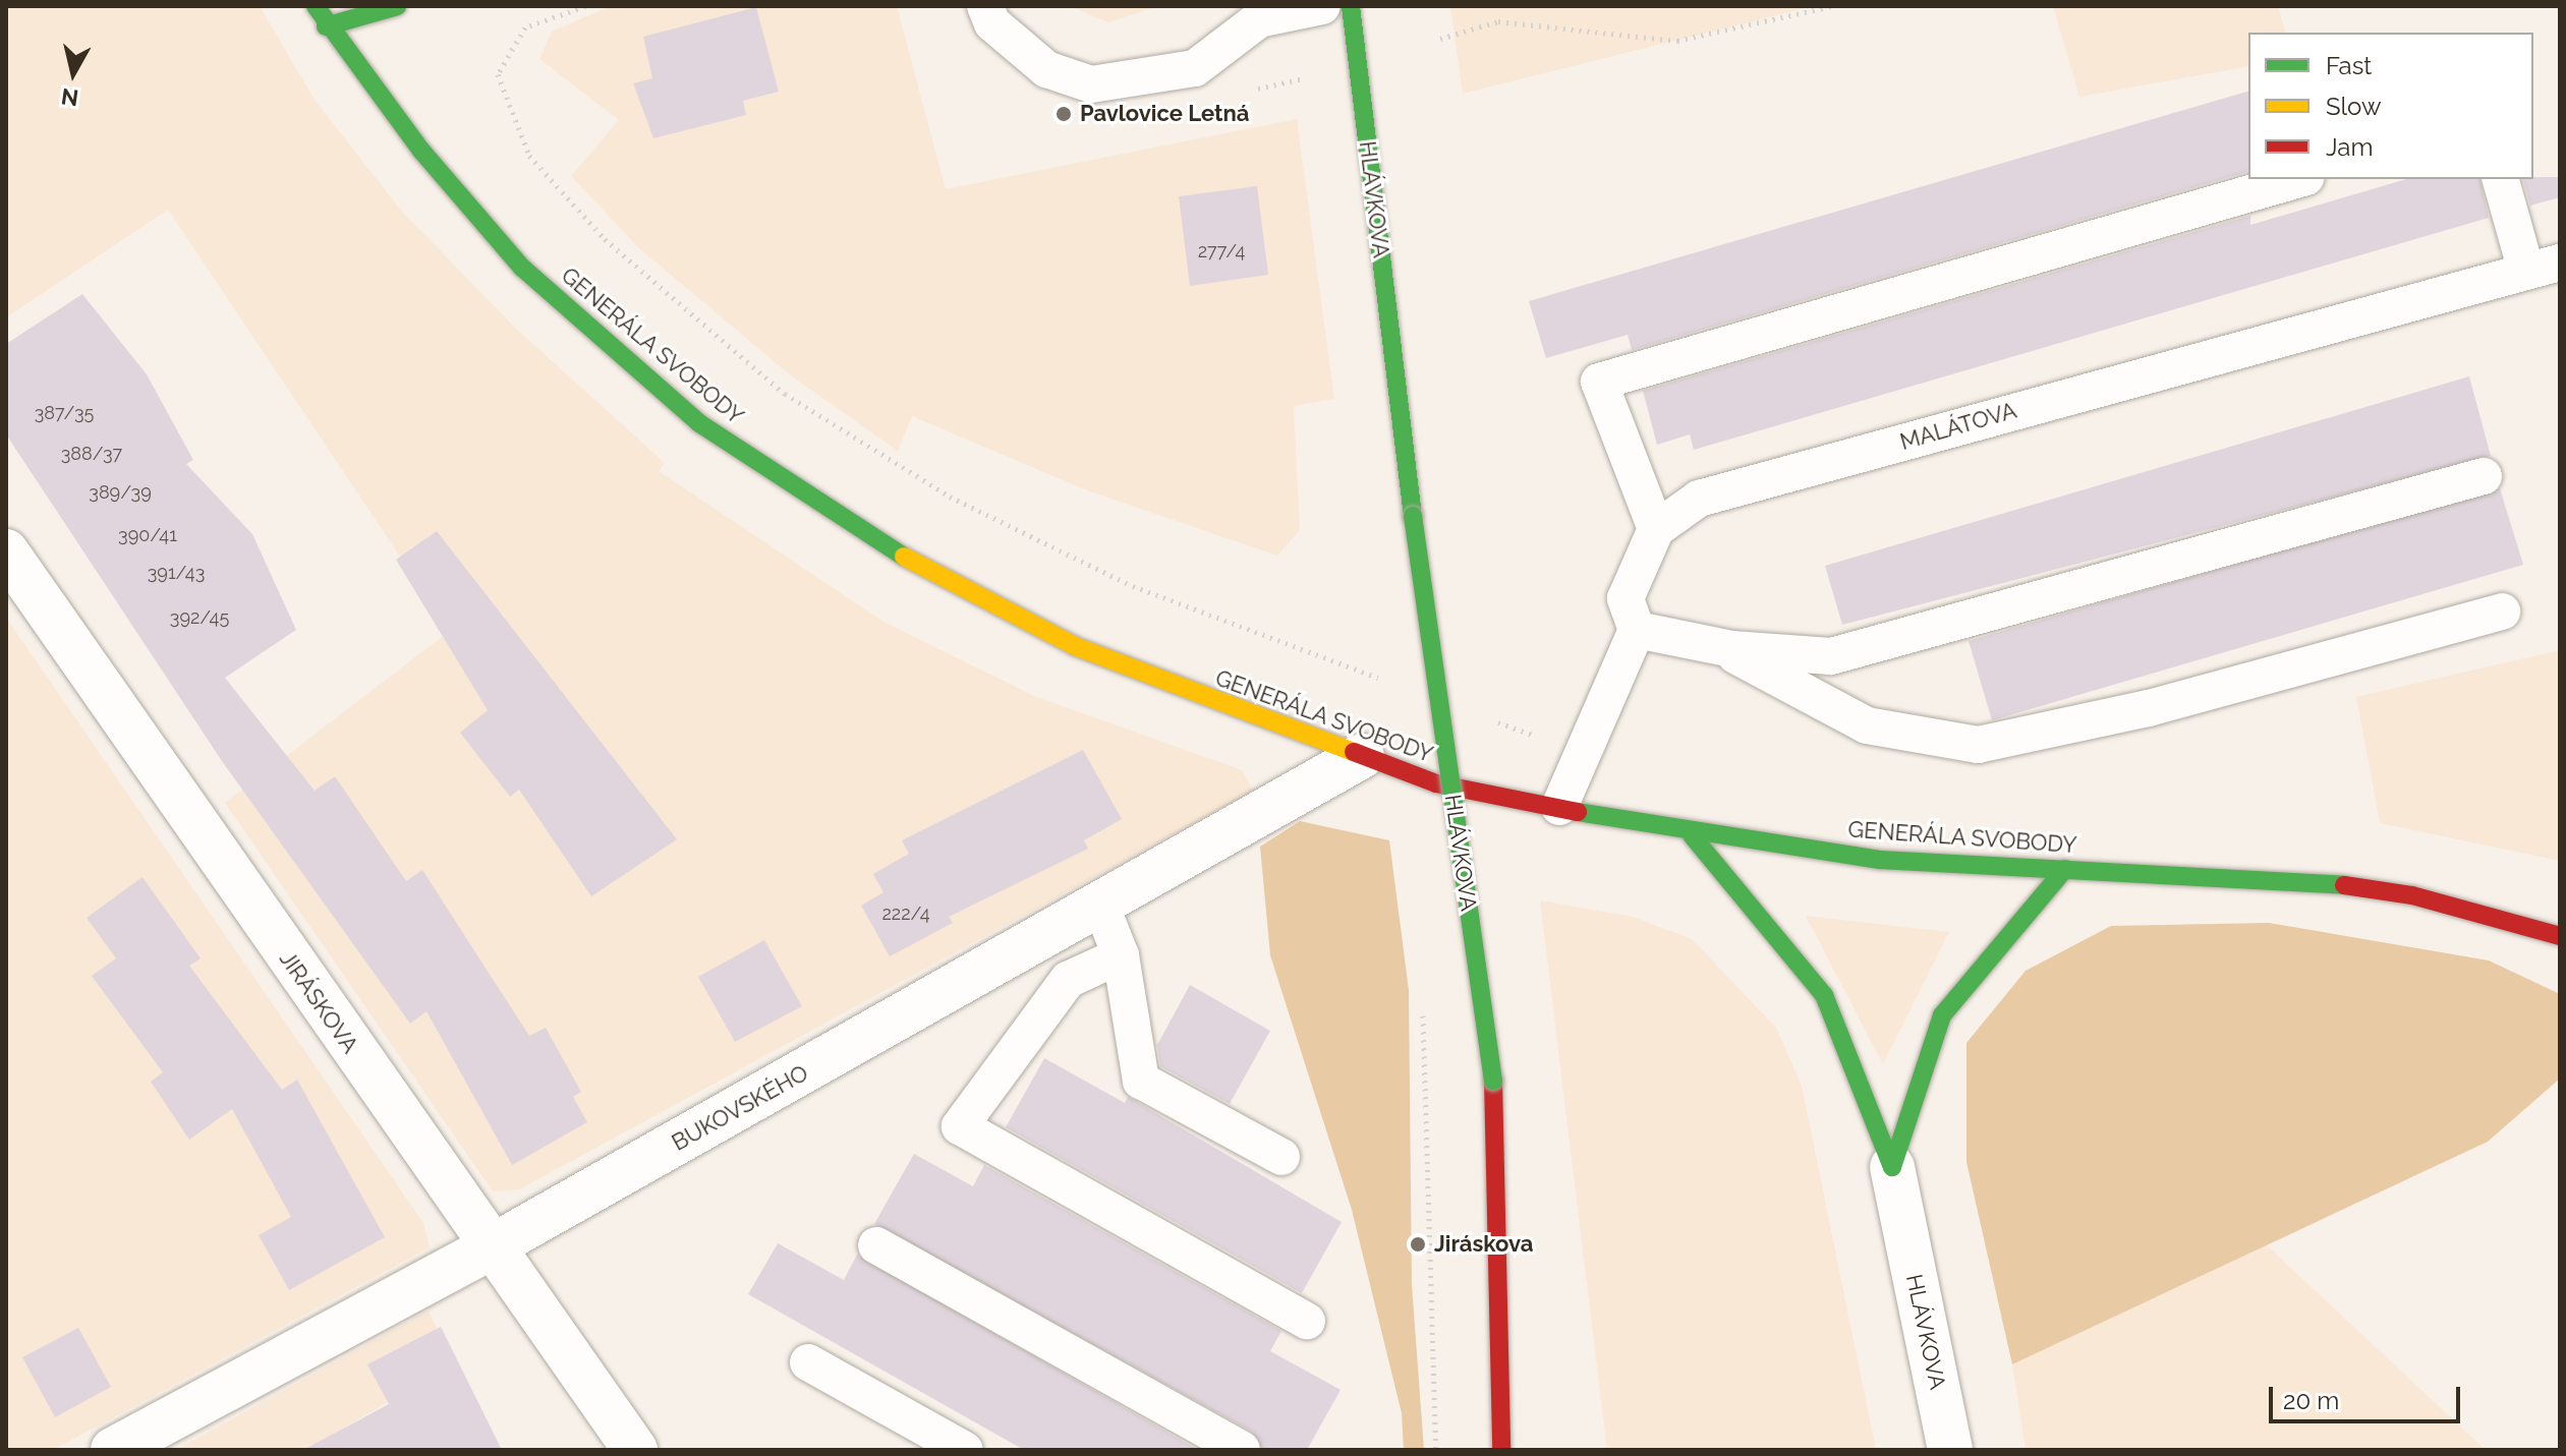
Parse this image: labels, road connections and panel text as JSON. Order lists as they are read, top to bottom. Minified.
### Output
{"streets":{"main road":["HLÁVKOVA","GENERÁLA SVOBODY"],"street":["JIRÁSKOVA","BUKOVSKÉHO"],"lane":["MALÁTOVA"]},"crossings":[["GENERÁLA SVOBODY","BUKOVSKÉHO"],["JIRÁSKOVA","BUKOVSKÉHO"]],"places":["Pavlovice Letná","Jiráskova"],"house_numbers":["277/4","387/35","388/37","389/39","390/41","391/43","392/45","222/4"],"legend":["Fast","Slow","Jam"],"scale_bar":"20 m","north":"bottom"}
